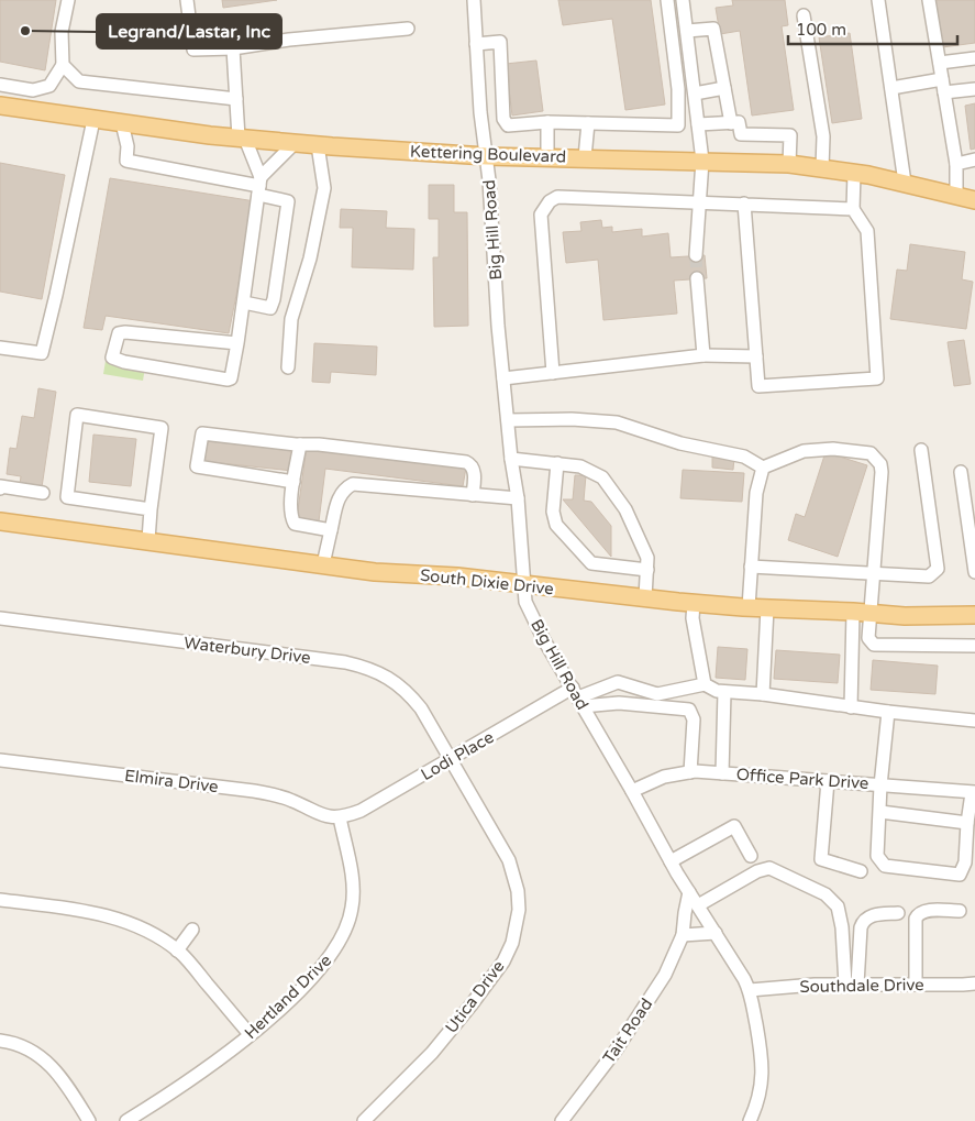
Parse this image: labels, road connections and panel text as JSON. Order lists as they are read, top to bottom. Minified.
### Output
{"streets":{"main road":["Kettering Boulevard","South Dixie Drive"],"street":["Big Hill Road","Waterbury Drive","Lodi Place","Office Park Drive","Elmira Drive","Southdale Drive","Hertland Drive","Utica Drive","Tait Road"]},"crossings":[["Kettering Boulevard","Big Hill Road"],["Big Hill Road","South Dixie Drive"],["Big Hill Road","Lodi Place"],["Big Hill Road","Office Park Drive"],["Big Hill Road","Southdale Drive"],["Big Hill Road","Tait Road"],["Waterbury Drive","Lodi Place"],["Waterbury Drive","Utica Drive"],["Lodi Place","Elmira Drive"],["Lodi Place","Hertland Drive"],["Lodi Place","Utica Drive"],["Elmira Drive","Hertland Drive"]],"places":["Legrand/Lastar, Inc"],"scale_bar":"100 m"}
